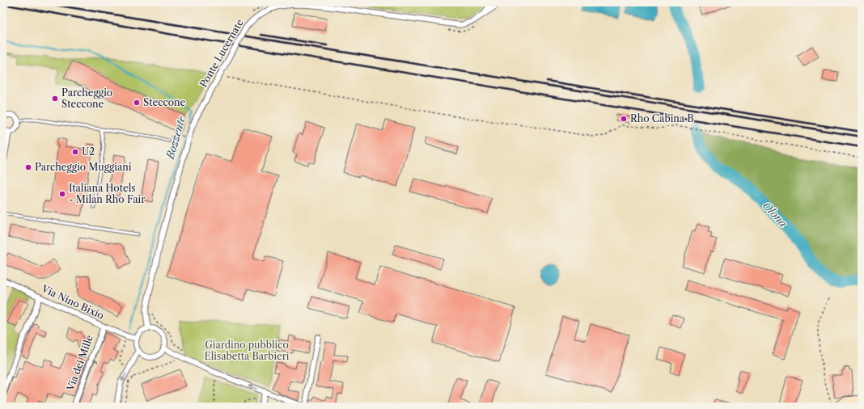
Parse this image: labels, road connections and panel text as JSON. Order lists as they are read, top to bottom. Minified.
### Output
{"streets":{"street":["Ponte Lucernate","Via Nino Bixio","Via dei Mille"]},"crossings":[["Ponte Lucernate","Via Nino Bixio"],["Via Nino Bixio","Via dei Mille"]],"water":["Bozzente","Olona"],"parks":["Giardino pubblico Elisabetta Barbieri"],"places":["Parcheggio Steccone","Steccone","Rho Cabina B","U2","Parcheggio Muggiani","Italiana Hotels - Milan Rho Fair"]}
